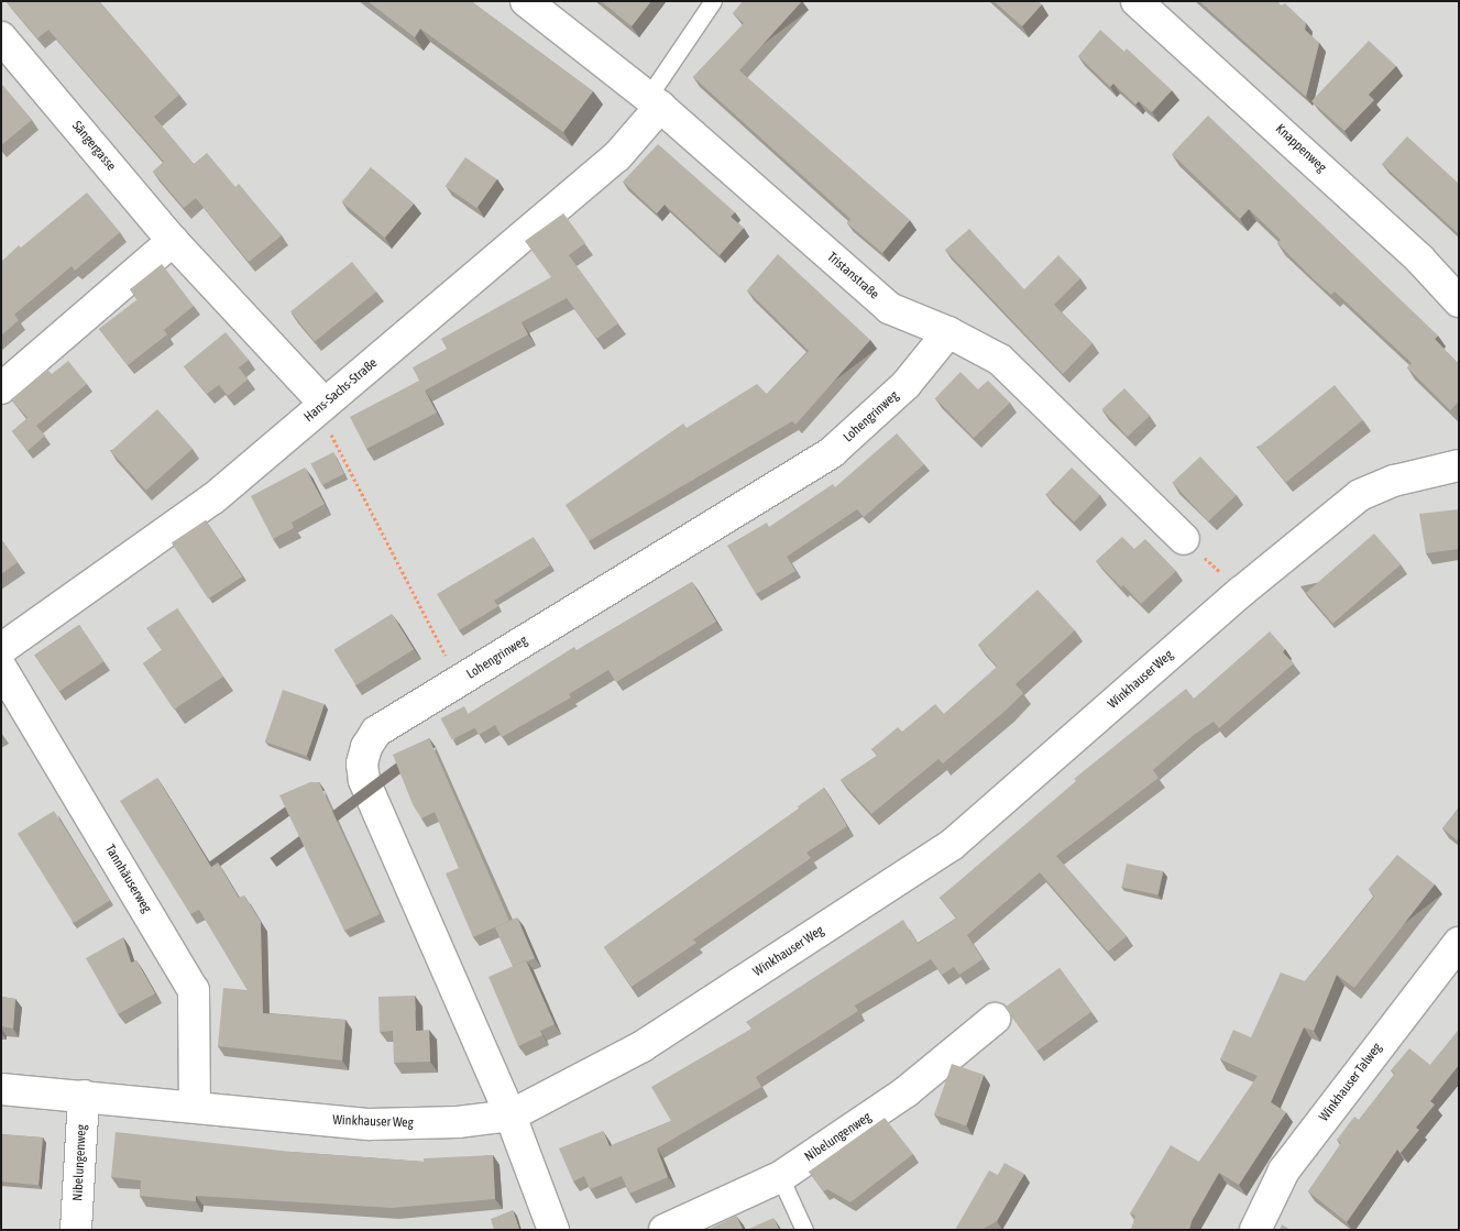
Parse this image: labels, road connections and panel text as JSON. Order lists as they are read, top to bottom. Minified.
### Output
{"streets":{"street":["Sängergasse","Knappenweg","Tristanstraße","Hans-Sachs-Straße","Lohengrinweg","Winkhauser Weg","Tannhäuserweg","Winkhauser Talweg","Nibelungenweg"]},"crossings":[["Sängergasse","Hans-Sachs-Straße"],["Tristanstraße","Hans-Sachs-Straße"],["Tristanstraße","Lohengrinweg"],["Lohengrinweg","Winkhauser Weg"],["Winkhauser Weg","Tannhäuserweg"],["Winkhauser Weg","Nibelungenweg"]]}
